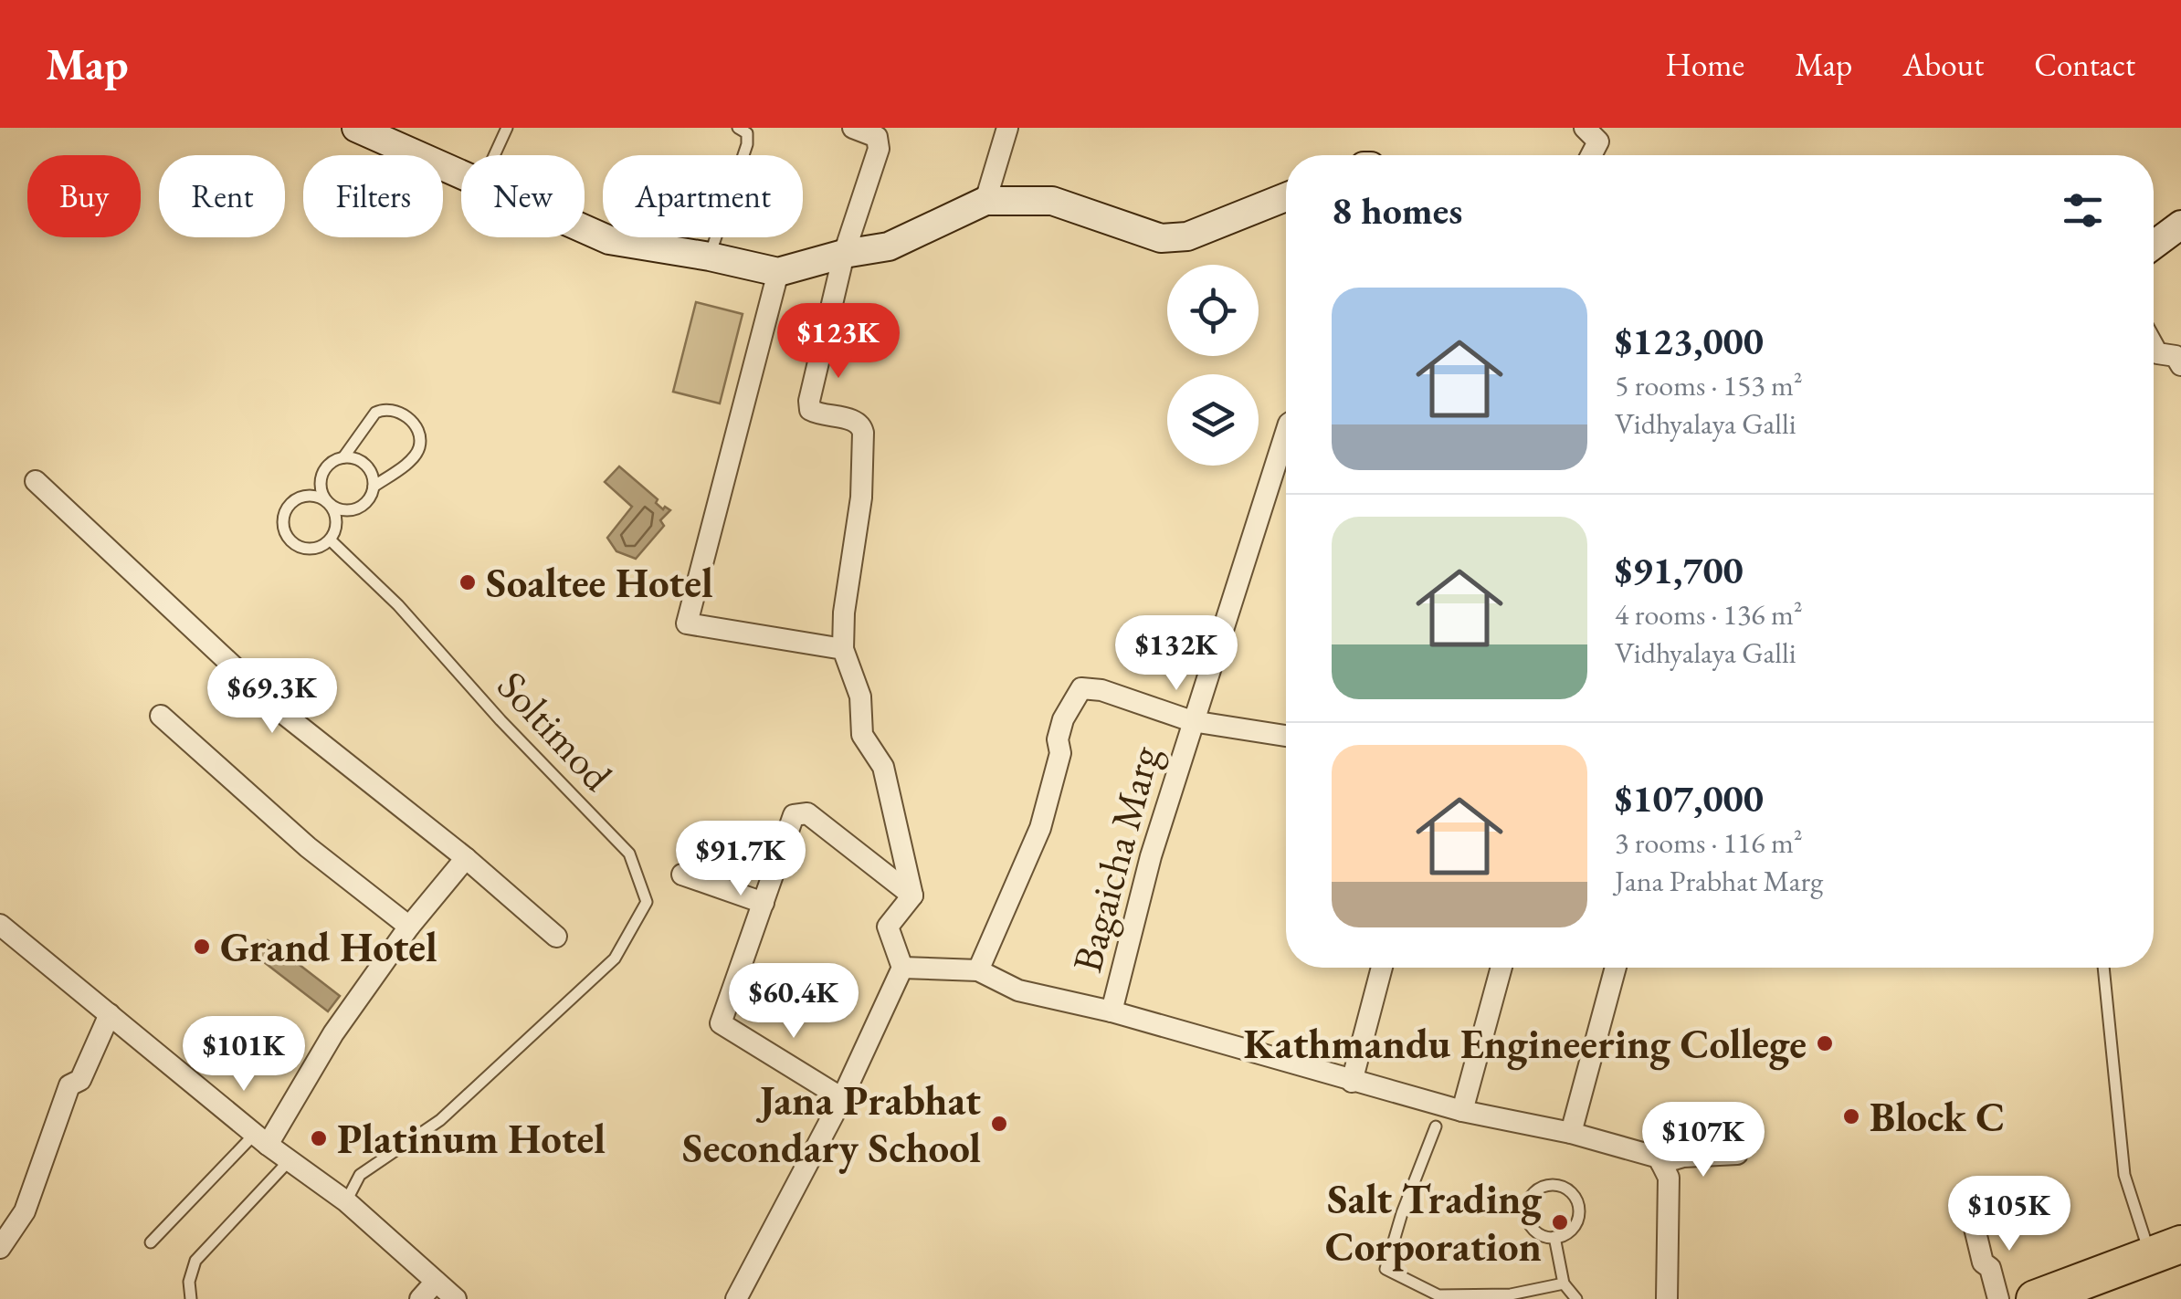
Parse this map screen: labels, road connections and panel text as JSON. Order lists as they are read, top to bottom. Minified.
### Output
{"streets":{"street":["Bagaicha Marg"],"lane":["Soltimod"]},"places":["Soaltee Hotel","Grand Hotel","Kathmandu Engineering College","Block C","Jana Prabhat Secondary School","Platinum Hotel","Salt Trading Corporation"],"page":{"header":"Map","nav":["Home","Map","About","Contact"],"chip":["Buy","Rent","Filters","New","Apartment"],"heading":"8 homes","list":[{"name":"$123,000","note":"5 rooms · 153 m² · Vidhyalaya Galli"},{"name":"$91,700","note":"4 rooms · 136 m² · Vidhyalaya Galli"},{"name":"$107,000","note":"3 rooms · 116 m² · Jana Prabhat Marg"}],"price":["$123K","$132K","$69.3K","$91.7K","$60.4K","$101K","$107K","$105K"]}}
